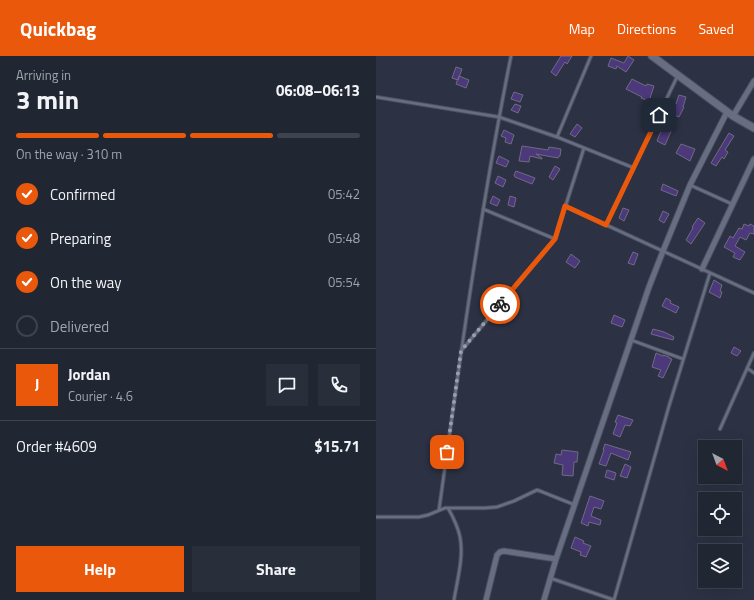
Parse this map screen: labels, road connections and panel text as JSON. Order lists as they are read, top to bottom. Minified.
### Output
{"north":"bottom right","page":{"header":"Quickbag","nav":["Map","Directions","Saved"],"heading":["3 min","Arriving in","06:08–06:13"],"panel":["Jordan","Courier · 4.6","Order #4609","$15.71"],"bar":"On the way · 310 m","list":[["Confirmed","05:42"],["Preparing","05:48"],["On the way","05:54"],"Delivered"],"round":"J","buttons":["Help","Share"]}}
